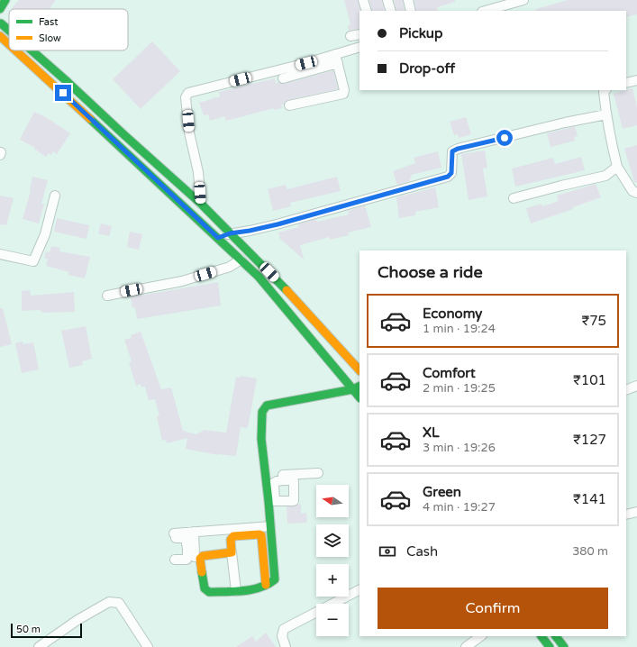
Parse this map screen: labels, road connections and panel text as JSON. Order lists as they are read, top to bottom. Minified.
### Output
{"legend":["Fast","Slow"],"scale_bar":"50 m","north":"left","page":{"banner":["Pickup","Drop-off"],"heading":"Choose a ride","list":[{"name":"Economy","note":"1 min · 19:24","value":"₹75"},{"name":"Comfort","note":"2 min · 19:25","value":"₹101"},{"name":"XL","note":"3 min · 19:26","value":"₹127"},{"name":"Green","note":"4 min · 19:27","value":"₹141"}],"map_buttons":["+","−"],"pay":["Cash","380 m"],"buttons":"Confirm","scale":"50 m"}}
